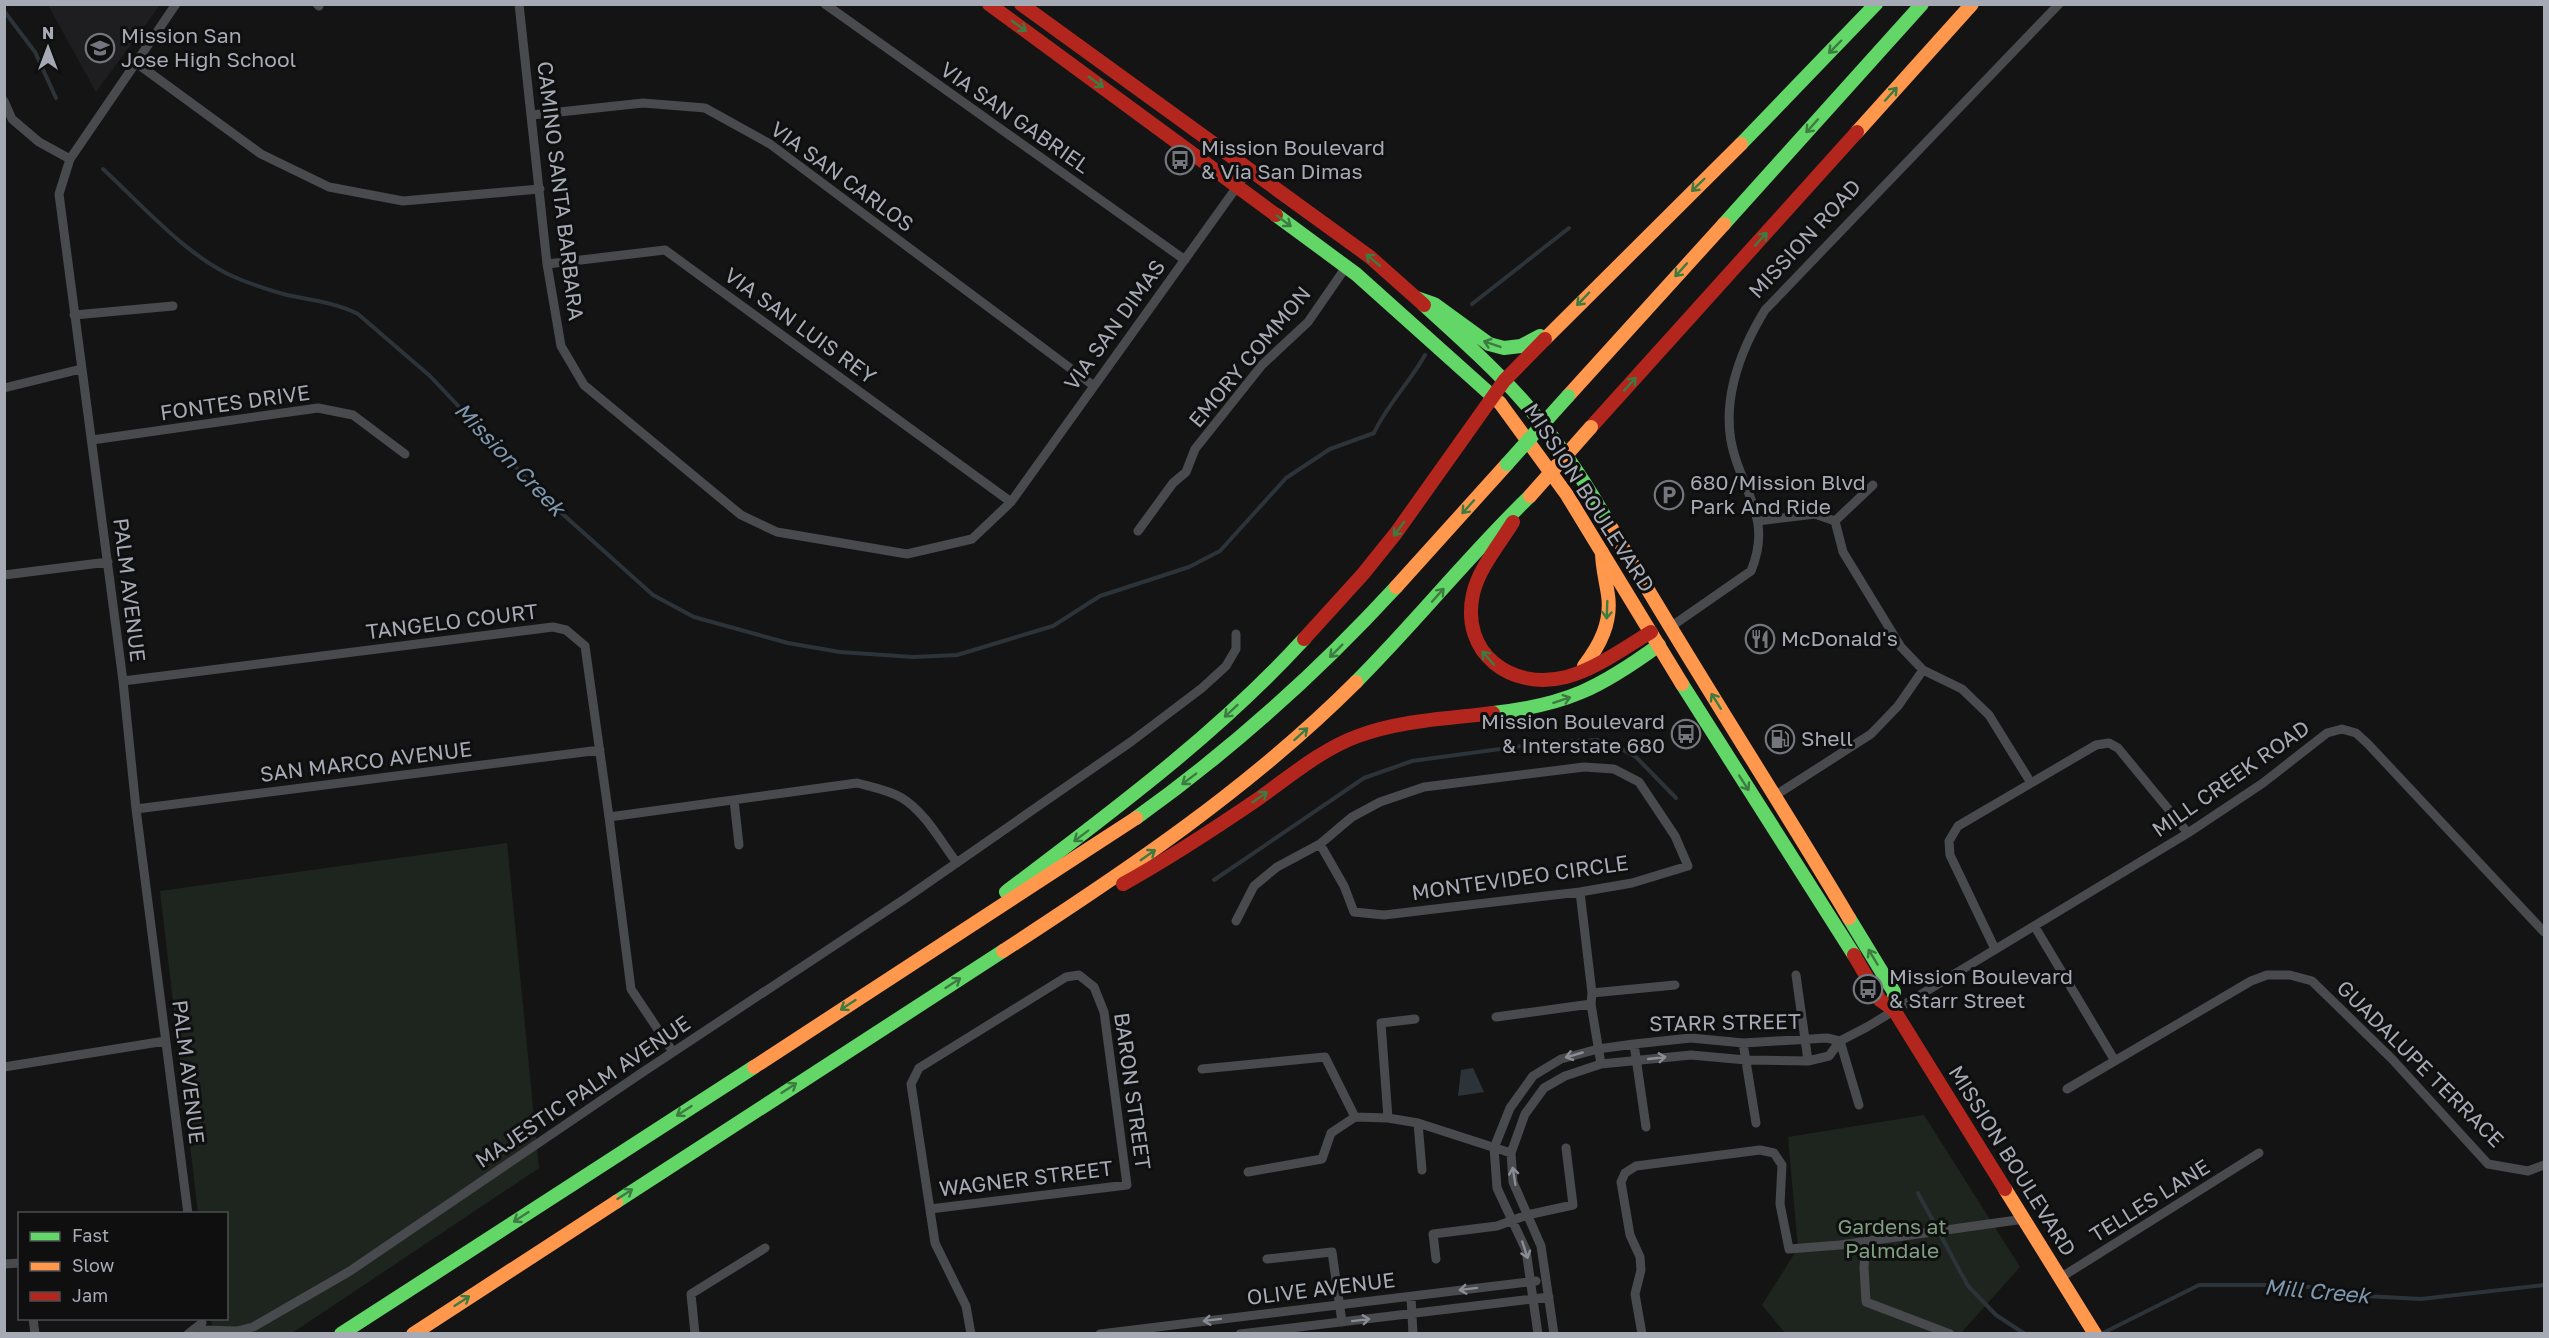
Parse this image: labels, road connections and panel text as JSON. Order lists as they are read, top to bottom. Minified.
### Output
{"streets":{"main road":["MISSION ROAD","MISSION BOULEVARD"],"street":["VIA SAN GABRIEL","VIA SAN CARLOS","CAMINO SANTA BARBARA","VIA SAN DIMAS","VIA SAN LUIS REY","EMORY COMMON","FONTES DRIVE","PALM AVENUE","TANGELO COURT","SAN MARCO AVENUE","MILL CREEK ROAD","MONTEVIDEO CIRCLE","STARR STREET","GUADALUPE TERRACE","BARON STREET","MAJESTIC PALM AVENUE","WAGNER STREET","TELLES LANE","OLIVE AVENUE"]},"crossings":[["VIA SAN GABRIEL","VIA SAN DIMAS"],["VIA SAN CARLOS","CAMINO SANTA BARBARA"],["VIA SAN CARLOS","VIA SAN DIMAS"],["CAMINO SANTA BARBARA","VIA SAN DIMAS"],["CAMINO SANTA BARBARA","VIA SAN LUIS REY"],["MISSION ROAD","MISSION BOULEVARD"],["VIA SAN DIMAS","VIA SAN LUIS REY"],["VIA SAN DIMAS","MISSION BOULEVARD"],["EMORY COMMON","MISSION BOULEVARD"],["FONTES DRIVE","PALM AVENUE"],["MISSION BOULEVARD","MILL CREEK ROAD"],["MISSION BOULEVARD","STARR STREET"],["MISSION BOULEVARD","TELLES LANE"],["PALM AVENUE","TANGELO COURT"],["PALM AVENUE","SAN MARCO AVENUE"],["TANGELO COURT","SAN MARCO AVENUE"],["TANGELO COURT","MAJESTIC PALM AVENUE"],["MILL CREEK ROAD","STARR STREET"],["STARR STREET","OLIVE AVENUE"],["BARON STREET","WAGNER STREET"]],"water":["Mission Creek","Mill Creek"],"parks":["Gardens at Palmdale"],"places":{"school or university":["Mission San Jose High School"],"bus stop":["Mission Boulevard & Via San Dimas","Mission Boulevard & Interstate 680","Mission Boulevard & Starr Street"],"parking":["680/Mission Blvd Park And Ride"],"restaurant":["McDonald's"],"fuel station":["Shell"]},"legend":["Fast","Slow","Jam"],"north":"top"}
